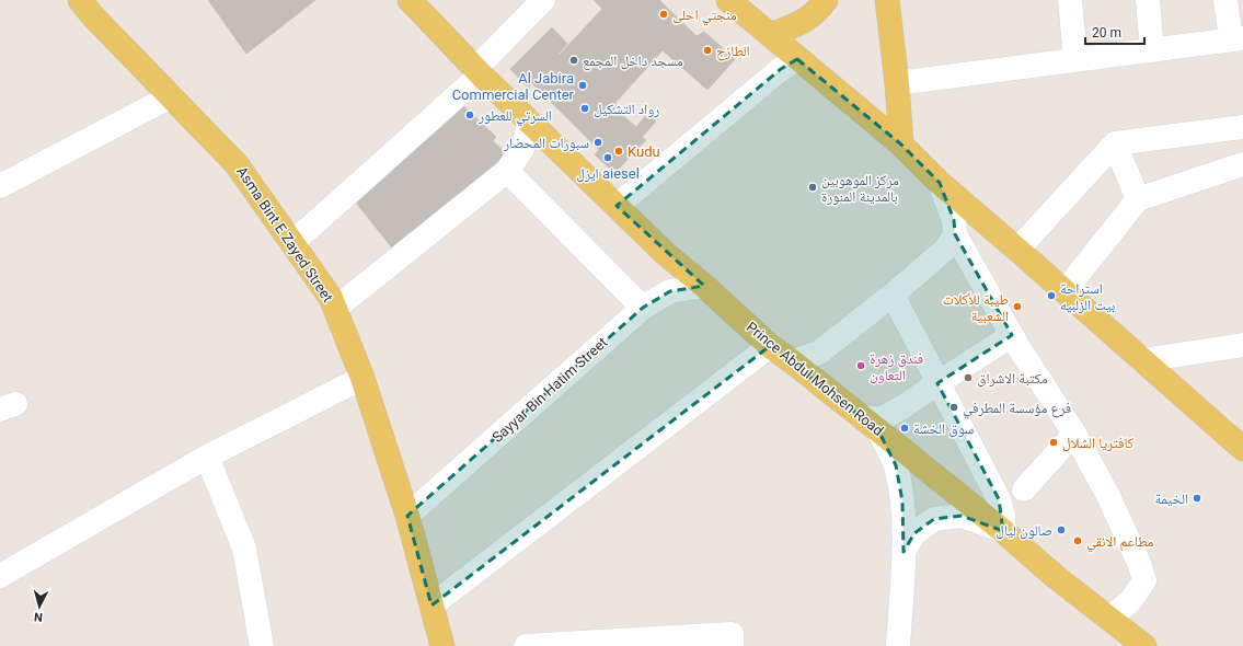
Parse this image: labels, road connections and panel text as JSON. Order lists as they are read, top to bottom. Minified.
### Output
{"streets":{"main road":["Asma Bint E Zayed Street","Prince Abdul Mohsen Road"],"street":["Sayyar Bin Hatim Street"]},"crossings":[["Asma Bint E Zayed Street","Sayyar Bin Hatim Street"],["Prince Abdul Mohsen Road","Sayyar Bin Hatim Street"]],"places":["منجتي احلى","الطازج","مسجد داخل المجمع","Al Jabira Commercial Center","رواد التشكيل","السرتي للعطور","سبورات المحضار","Kudu","ايزل aiesel","مركز الموهوبين بالمدينة المنورة","استراحة بيت الزلبيه","طيبة للأكلات الشعبية","فندق زهرة التعاون","مكتبة الاشراق","فرع مؤسسة المطرفي","سوق الخشة","كافتريا الشلال","الخيمة","صالون ليال","مطاعم الانقي"],"scale_bar":"20 m","north":"bottom"}
